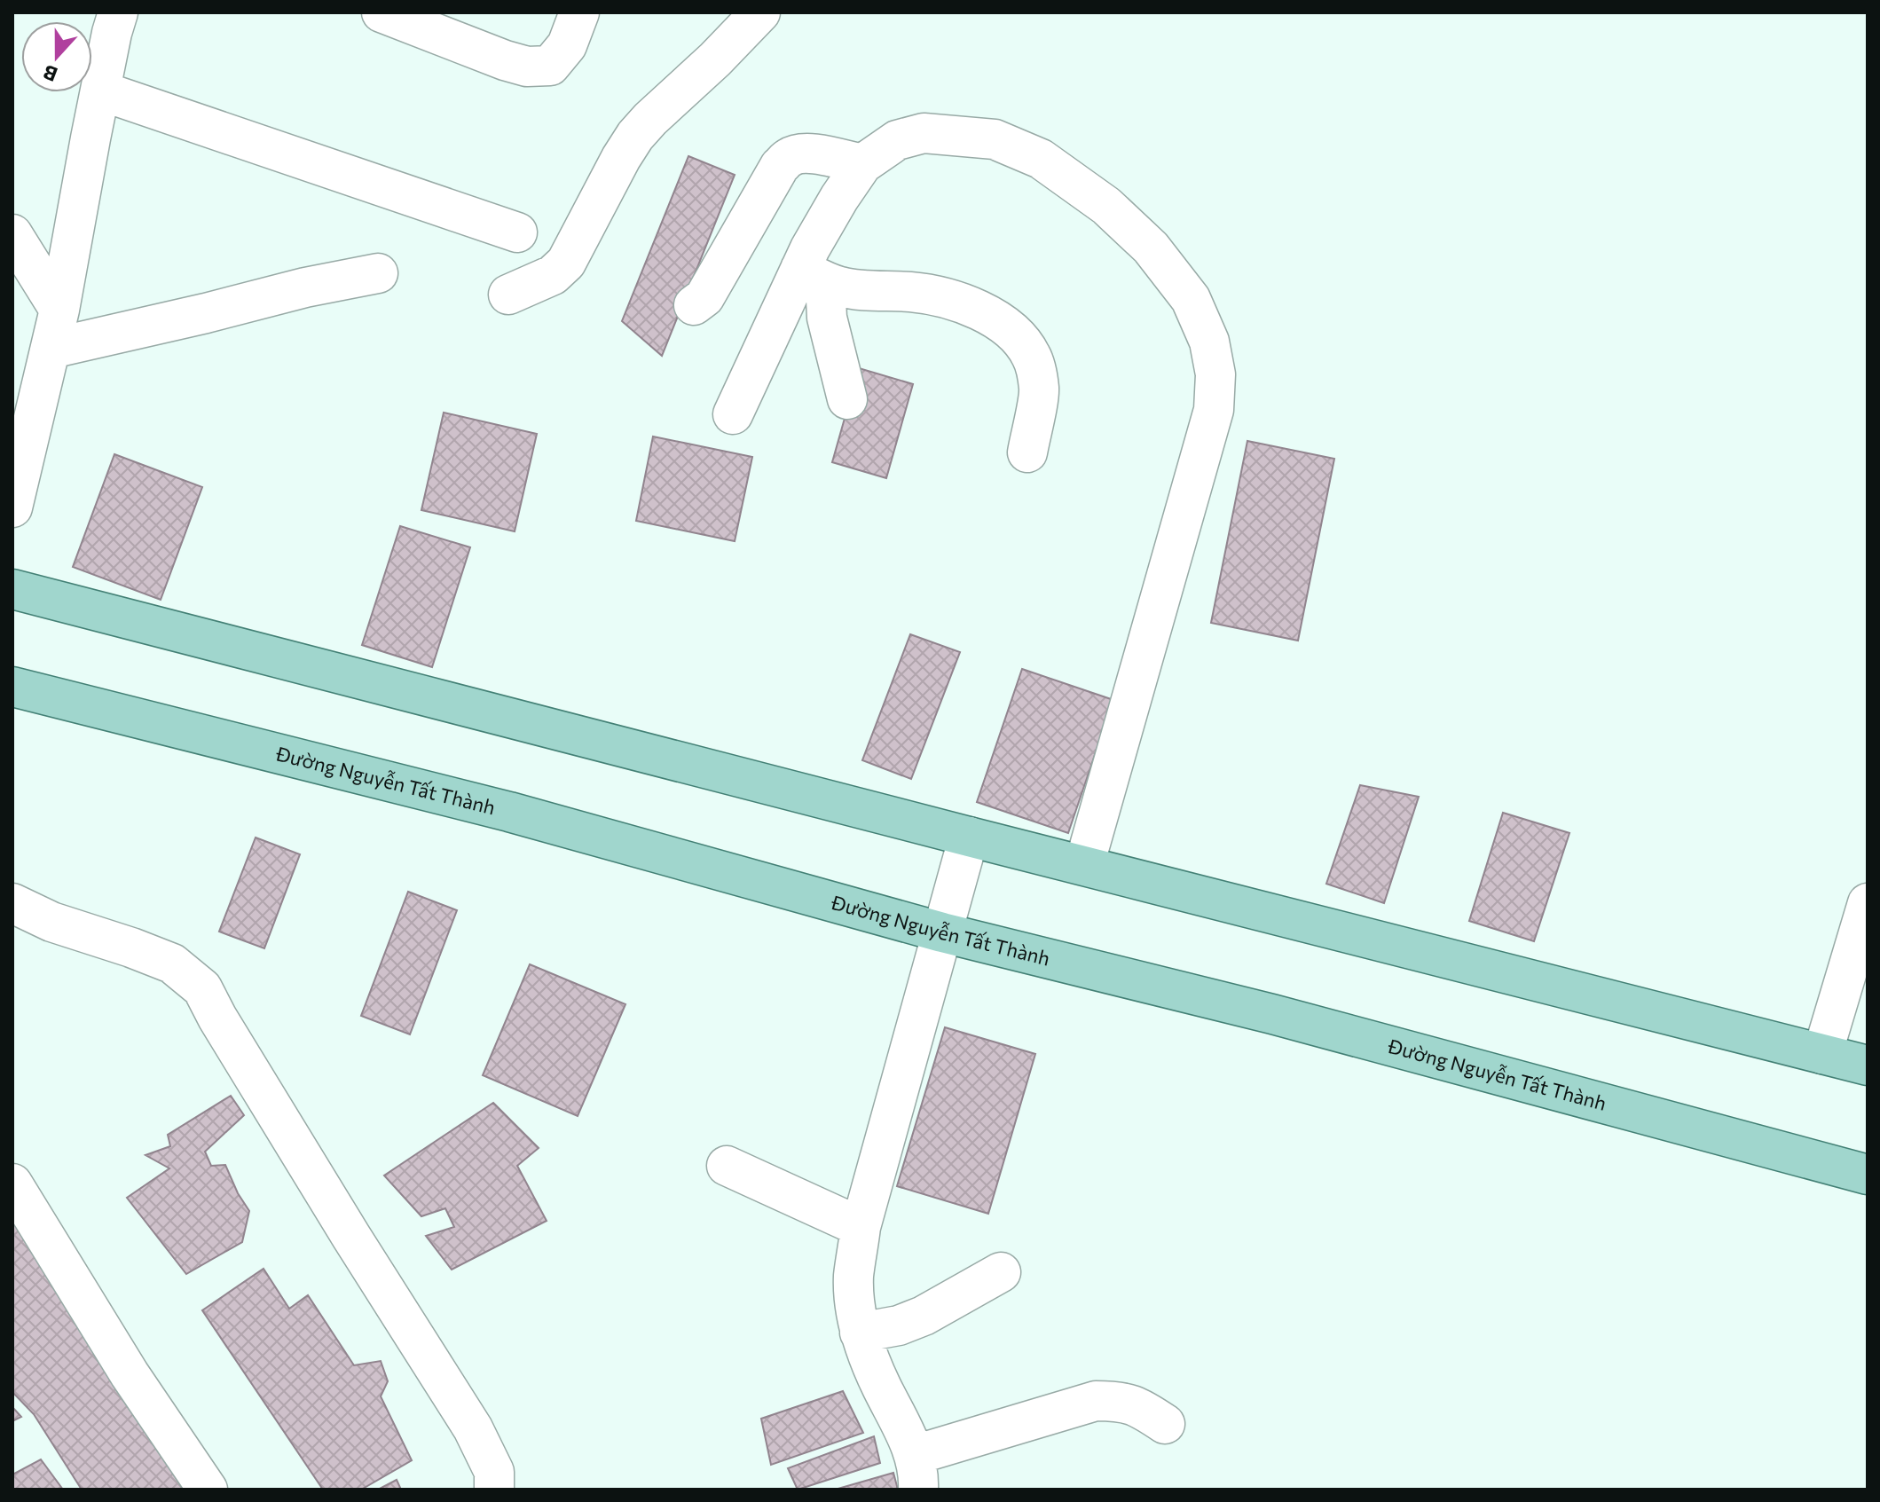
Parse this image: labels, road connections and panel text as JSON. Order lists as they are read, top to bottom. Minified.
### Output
{"streets":{"main road":["Đường Nguyễn Tất Thành"]},"north":"bottom"}
